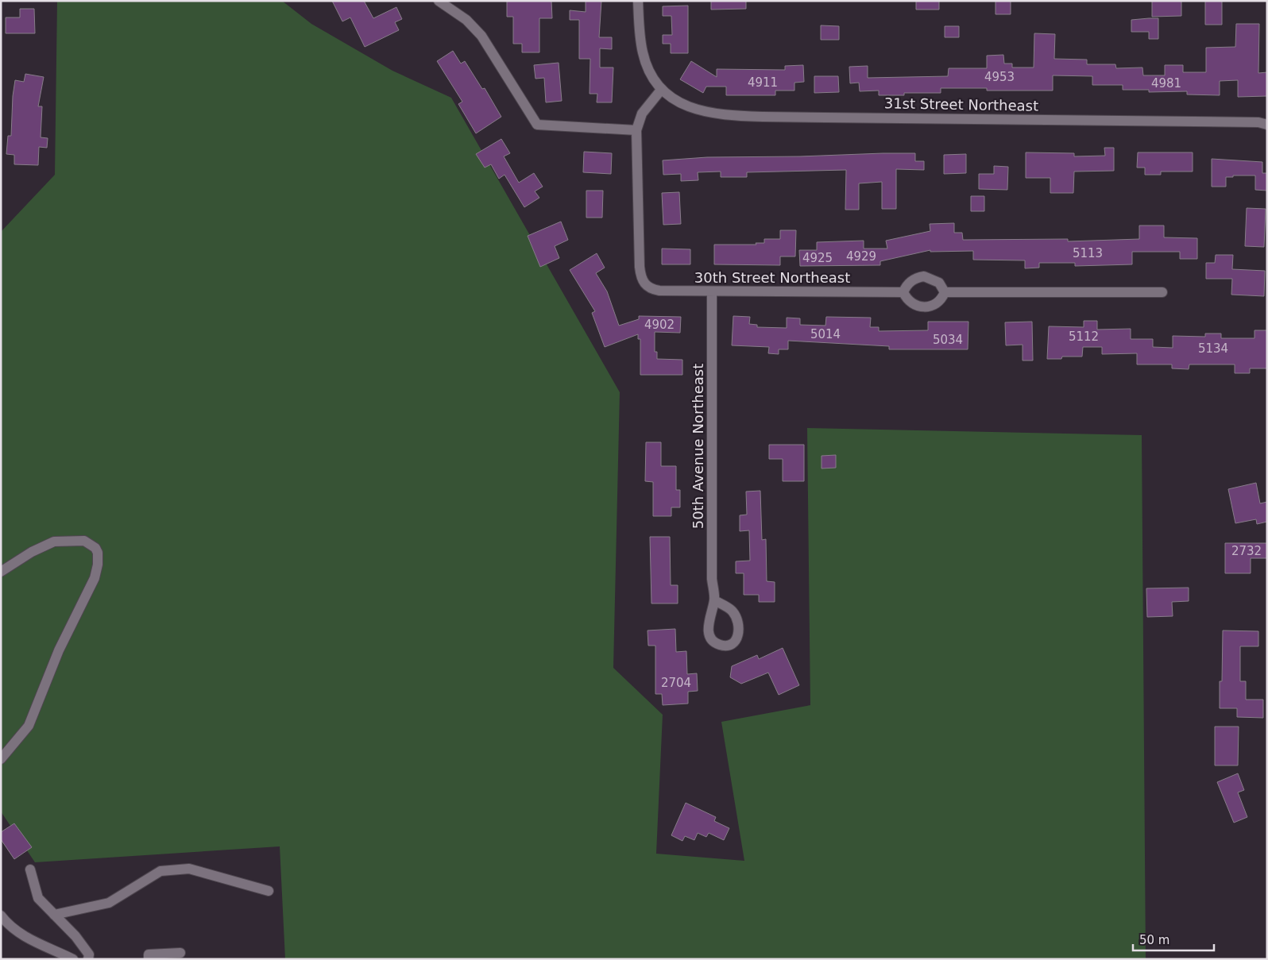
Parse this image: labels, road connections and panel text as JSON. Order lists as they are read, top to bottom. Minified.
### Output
{"streets":{"street":["31st Street Northeast","30th Street Northeast","50th Avenue Northeast"]},"crossings":[["30th Street Northeast","50th Avenue Northeast"]],"house_numbers":["4953","4911","4981","5113","4929","4925","4902","5014","5112","5034","5134","2732","2704"],"scale_bar":"50 m"}
